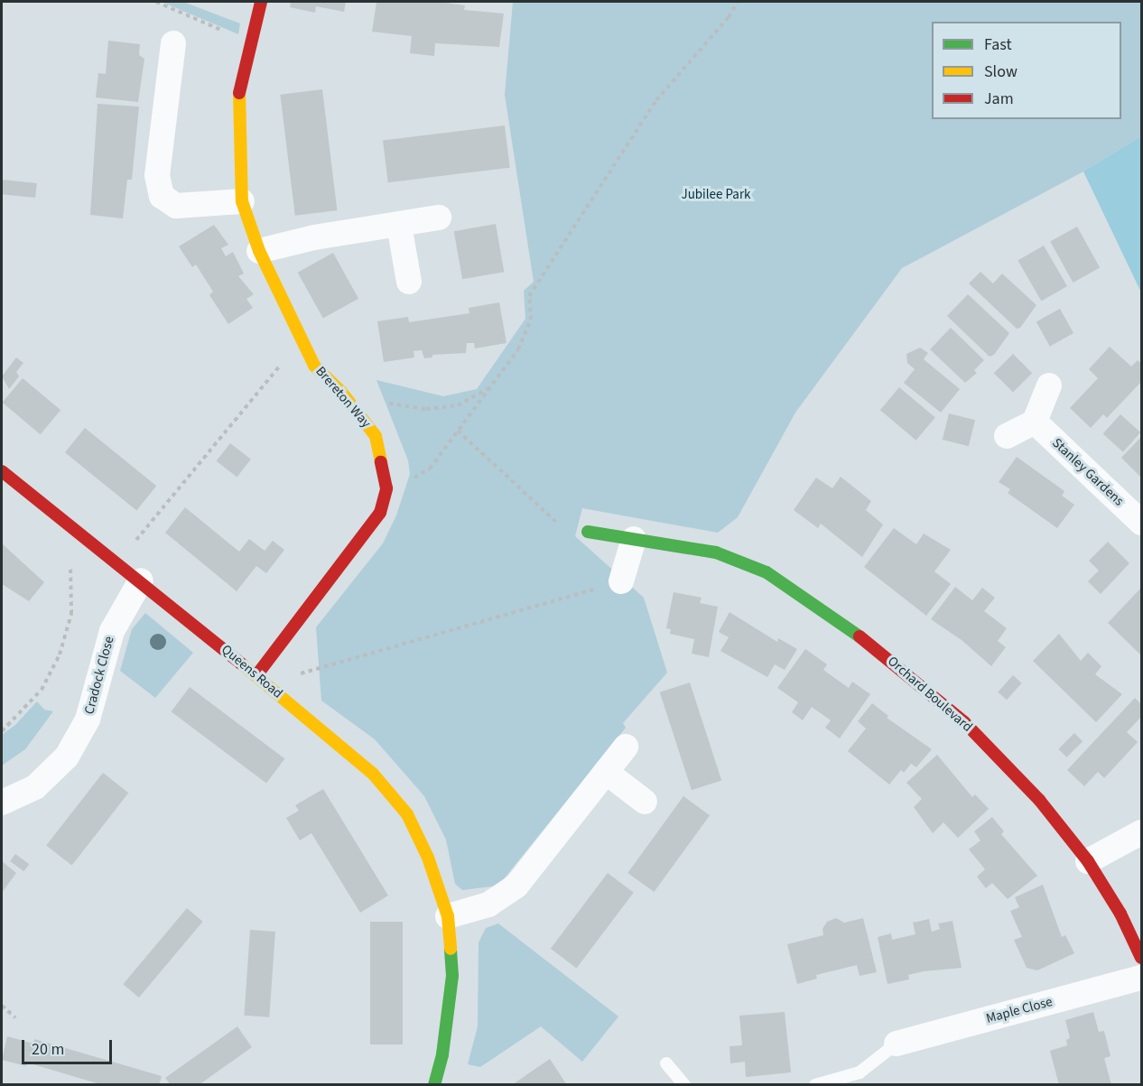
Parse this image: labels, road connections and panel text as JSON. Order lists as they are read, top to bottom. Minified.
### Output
{"streets":{"street":["Brereton Way","Stanley Gardens","Queens Road","Cradock Close","Orchard Boulevard","Maple Close"]},"crossings":[["Brereton Way","Queens Road"],["Queens Road","Cradock Close"]],"parks":["Jubilee Park"],"legend":["Fast","Slow","Jam"],"scale_bar":"20 m"}
